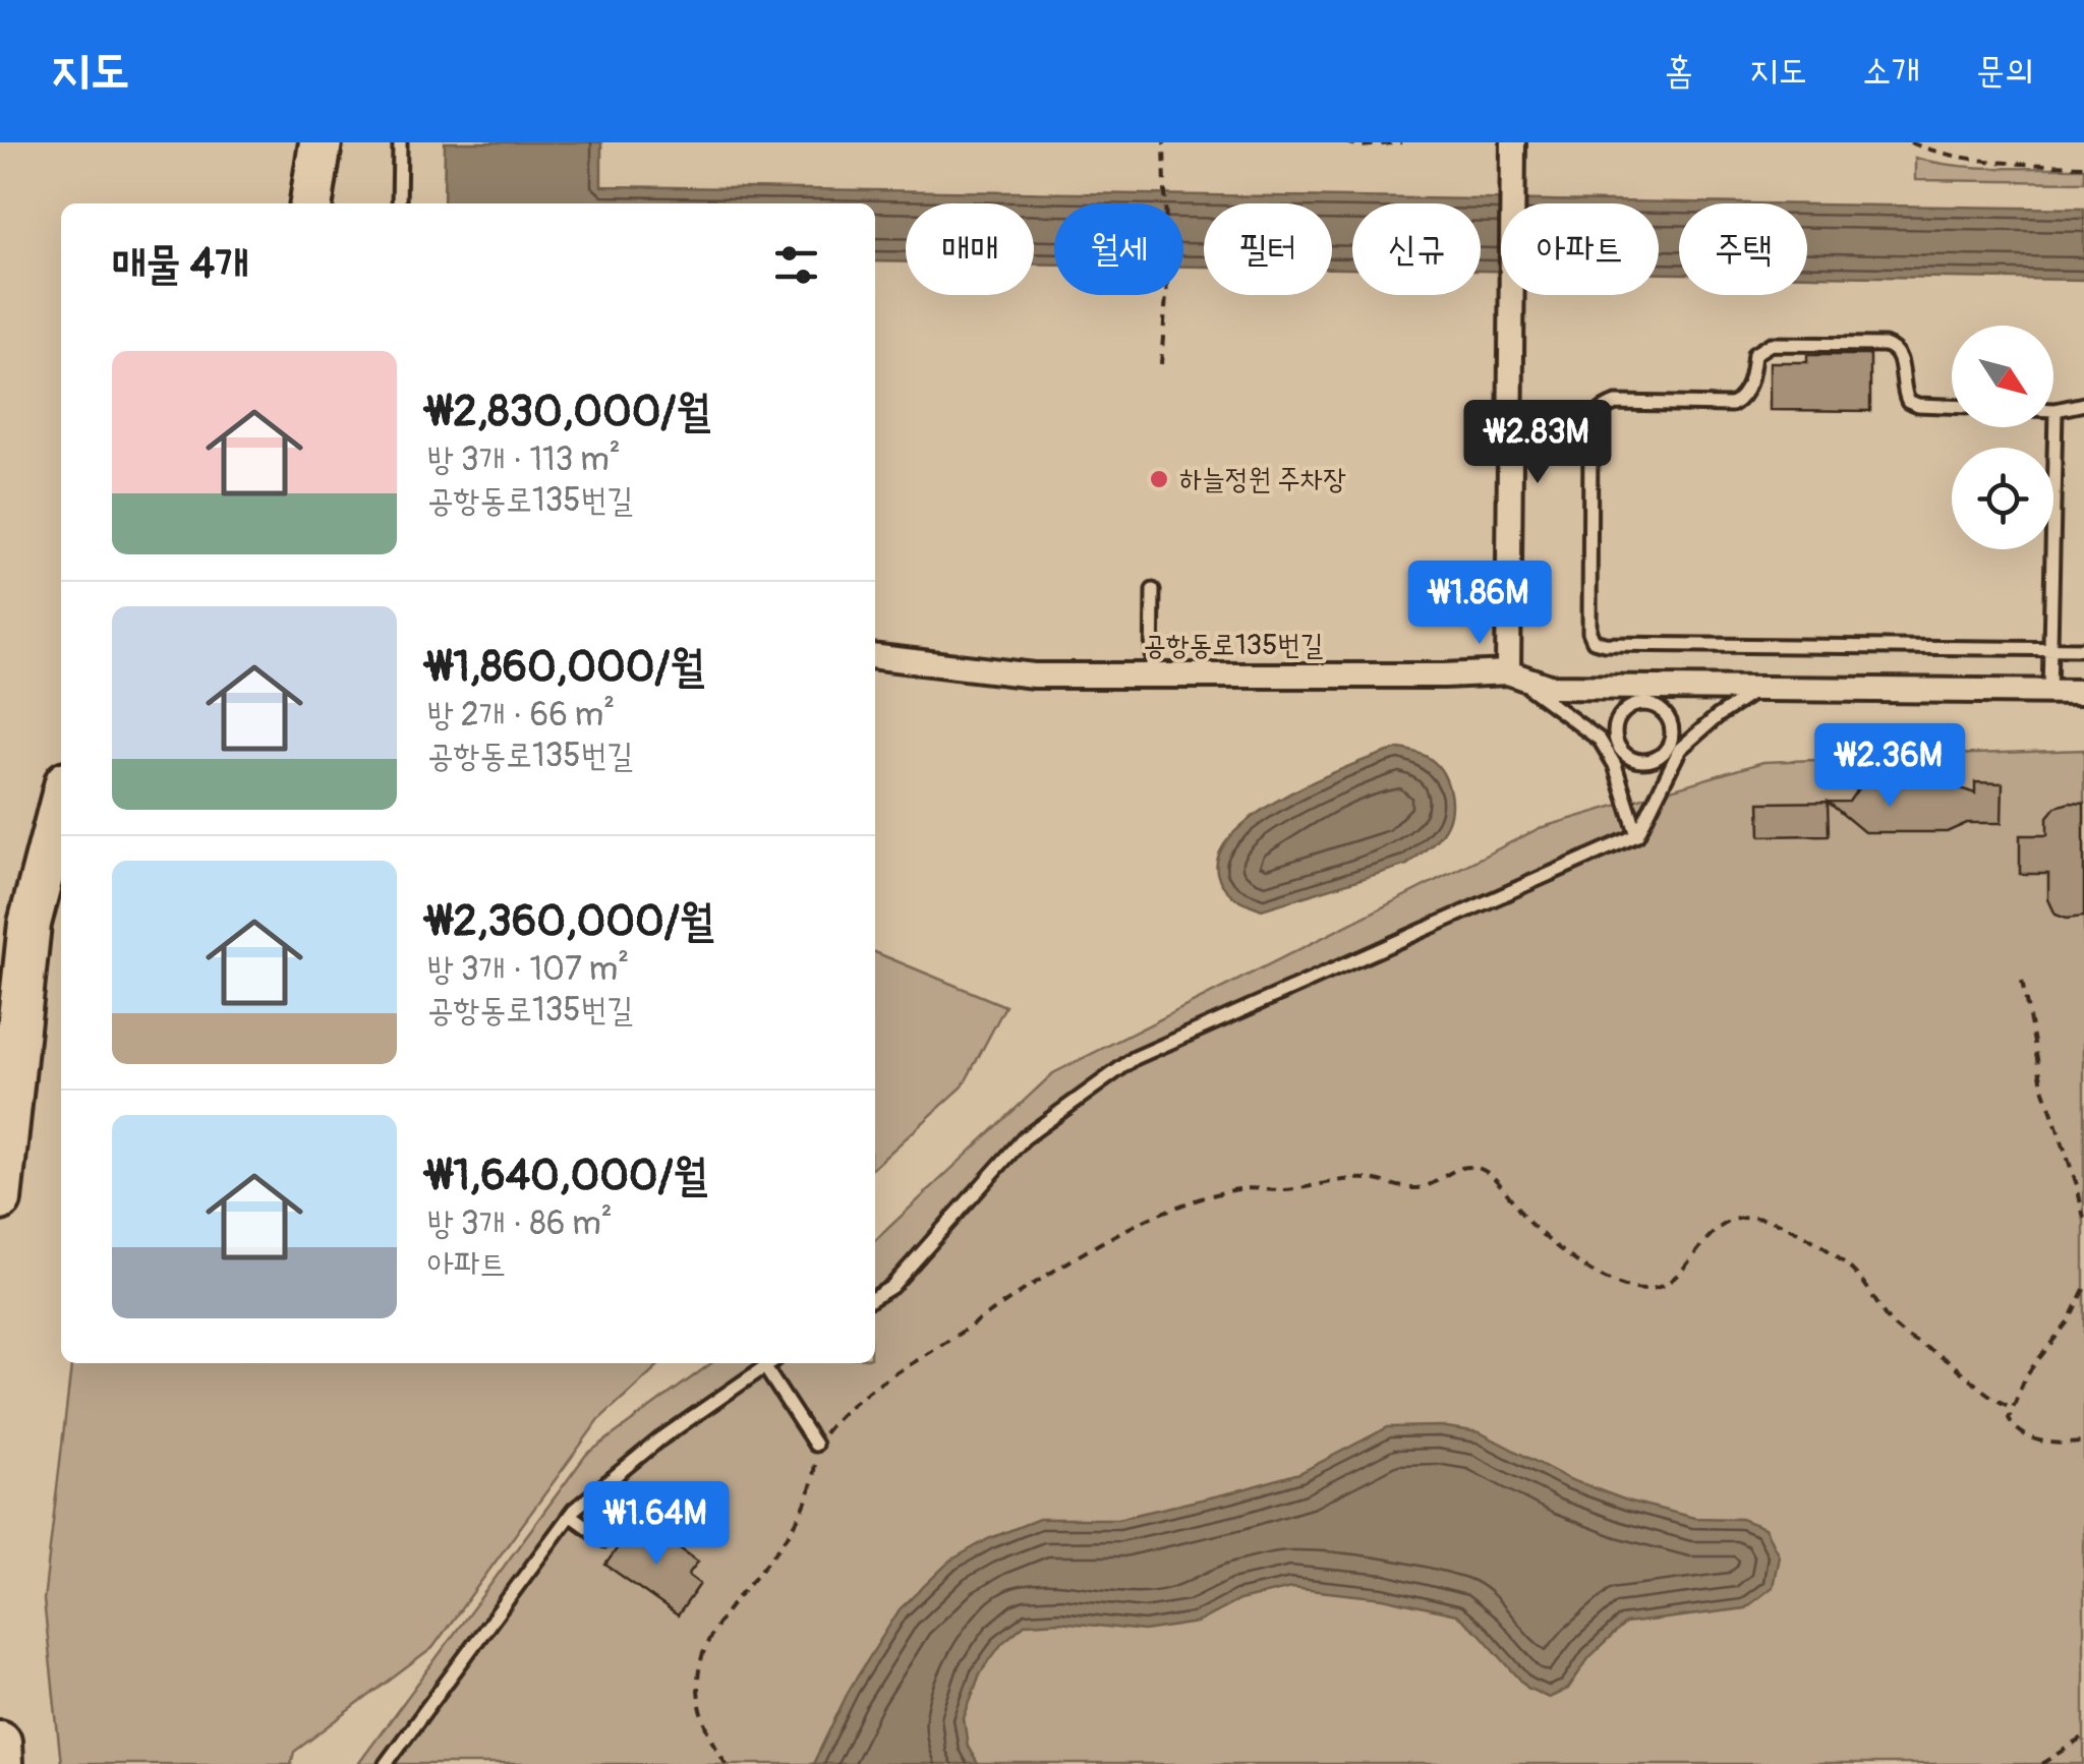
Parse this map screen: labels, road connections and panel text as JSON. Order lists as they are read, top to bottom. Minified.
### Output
{"streets":{"street":["공항동로135번길"]},"places":["하늘정원 주차장"],"north":"bottom right","page":{"header":"지도","nav":["홈","지도","소개","문의"],"chip":["매매","월세","필터","신규","아파트","주택"],"heading":"매물 4개","list":[{"name":"₩2,830,000/월","note":"방 3개 · 113 m² · 공항동로135번길"},{"name":"₩1,860,000/월","note":"방 2개 · 66 m² · 공항동로135번길"},{"name":"₩2,360,000/월","note":"방 3개 · 107 m² · 공항동로135번길"},{"name":"₩1,640,000/월","note":"방 3개 · 86 m² · 아파트"}],"price":["₩2.83M","₩1.86M","₩2.36M","₩1.64M"]}}
